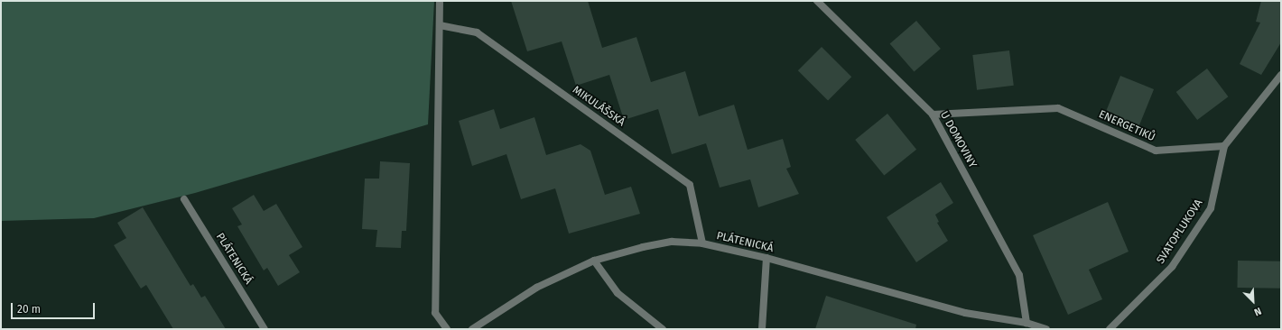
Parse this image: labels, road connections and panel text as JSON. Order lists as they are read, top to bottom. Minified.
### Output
{"streets":{"street":["MIKULÁŠSKÁ","ENERGETIKŮ","U DOMOVINY","SVATOPLUKOVA","PLÁTENICKÁ"]},"crossings":[["MIKULÁŠSKÁ","PLÁTENICKÁ"],["ENERGETIKŮ","U DOMOVINY"],["ENERGETIKŮ","SVATOPLUKOVA"],["U DOMOVINY","PLÁTENICKÁ"]],"scale_bar":"20 m","north":"bottom right"}
